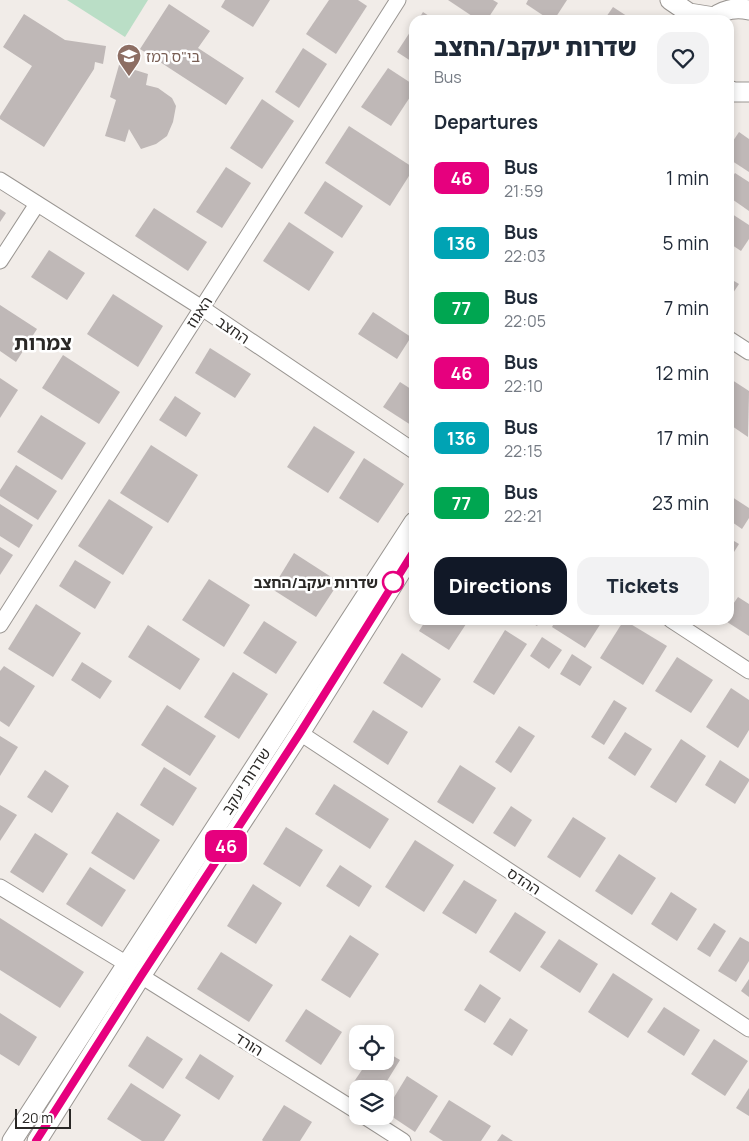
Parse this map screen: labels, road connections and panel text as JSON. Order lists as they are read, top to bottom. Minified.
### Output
{"streets":{"street":["האגוז","החצב","שדרות יעקב","ההדס","הורד"]},"crossings":[["האגוז","החצב"],["שדרות יעקב","ההדס"],["שדרות יעקב","הורד"]],"districts":["צמרות"],"places":{"school or university":["בי\"ס רמז"],"other":["שדרות יעקב/החצב"]},"lines":["bus line 46"],"scale_bar":"20 m","page":{"on_map":"46","heading":[["שדרות יעקב/החצב","Bus"],"Departures"],"list":[{"mark":"46","name":"Bus","note":"21:59","value":"1 min"},{"mark":"136","name":"Bus","note":"22:03","value":"5 min"},{"mark":"77","name":"Bus","note":"22:05","value":"7 min"},{"mark":"46","name":"Bus","note":"22:10","value":"12 min"},{"mark":"136","name":"Bus","note":"22:15","value":"17 min"},{"mark":"77","name":"Bus","note":"22:21","value":"23 min"}],"buttons":["Directions","Tickets"],"scale":"20 m"}}
